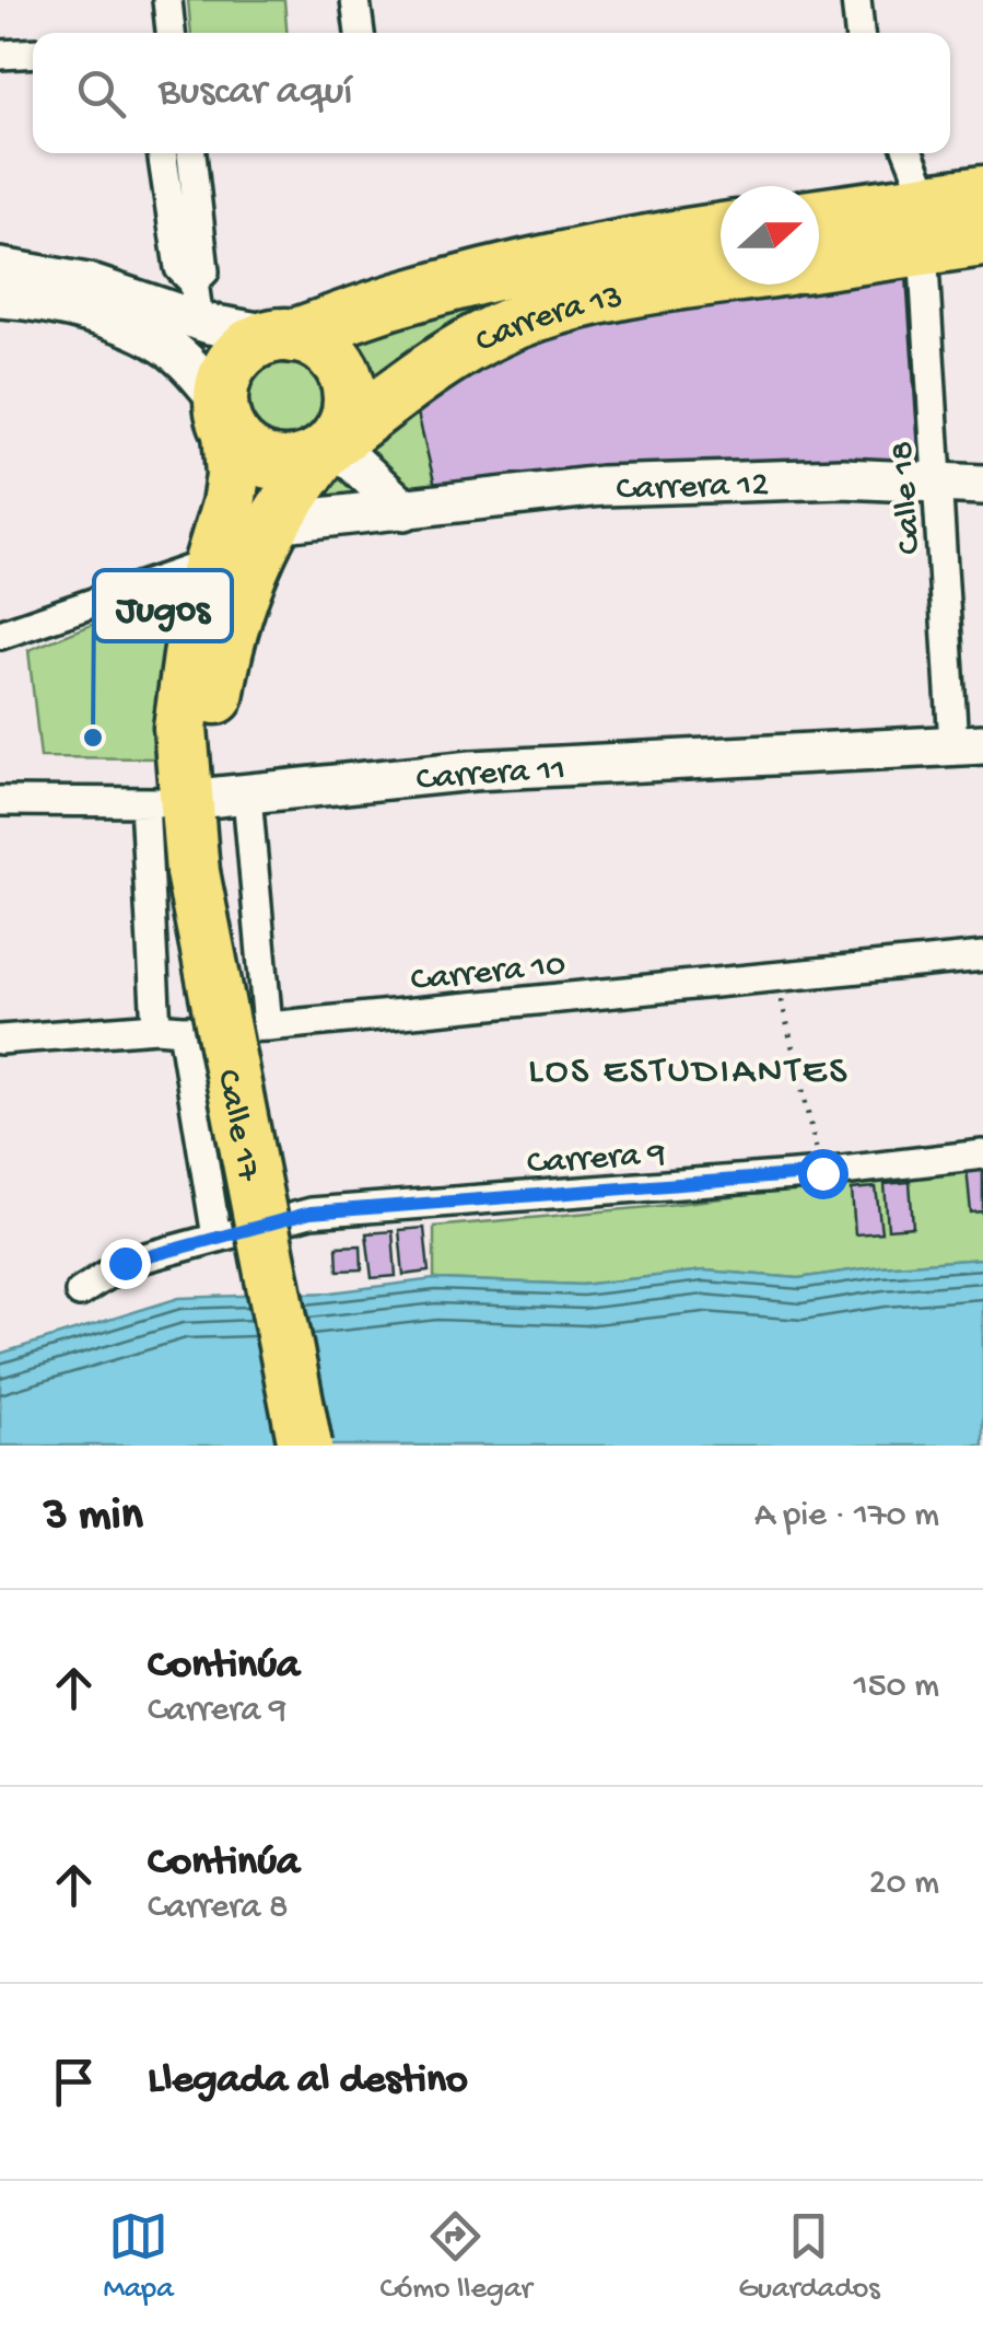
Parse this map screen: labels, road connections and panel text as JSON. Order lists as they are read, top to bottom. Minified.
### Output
{"streets":{"highway":["Carrera 13","Calle 17"],"street":["Carrera 12","Calle 18","Carrera 11","Carrera 10","Carrera 9"]},"crossings":[["Carrera 13","Calle 17"],["Carrera 12","Calle 18"],["Carrera 12","Calle 17"],["Calle 18","Carrera 11"],["Carrera 11","Calle 17"]],"districts":["LOS ESTUDIANTES"],"places":["Jugos"],"north":"right","page":{"search":"Buscar aquí","heading":["3 min","A pie · 170 m"],"list":[["Continúa","Carrera 9","150 m"],["Continúa","Carrera 8","20 m"],"Llegada al destino"],"nav":["Mapa","Cómo llegar","Guardados"]}}
